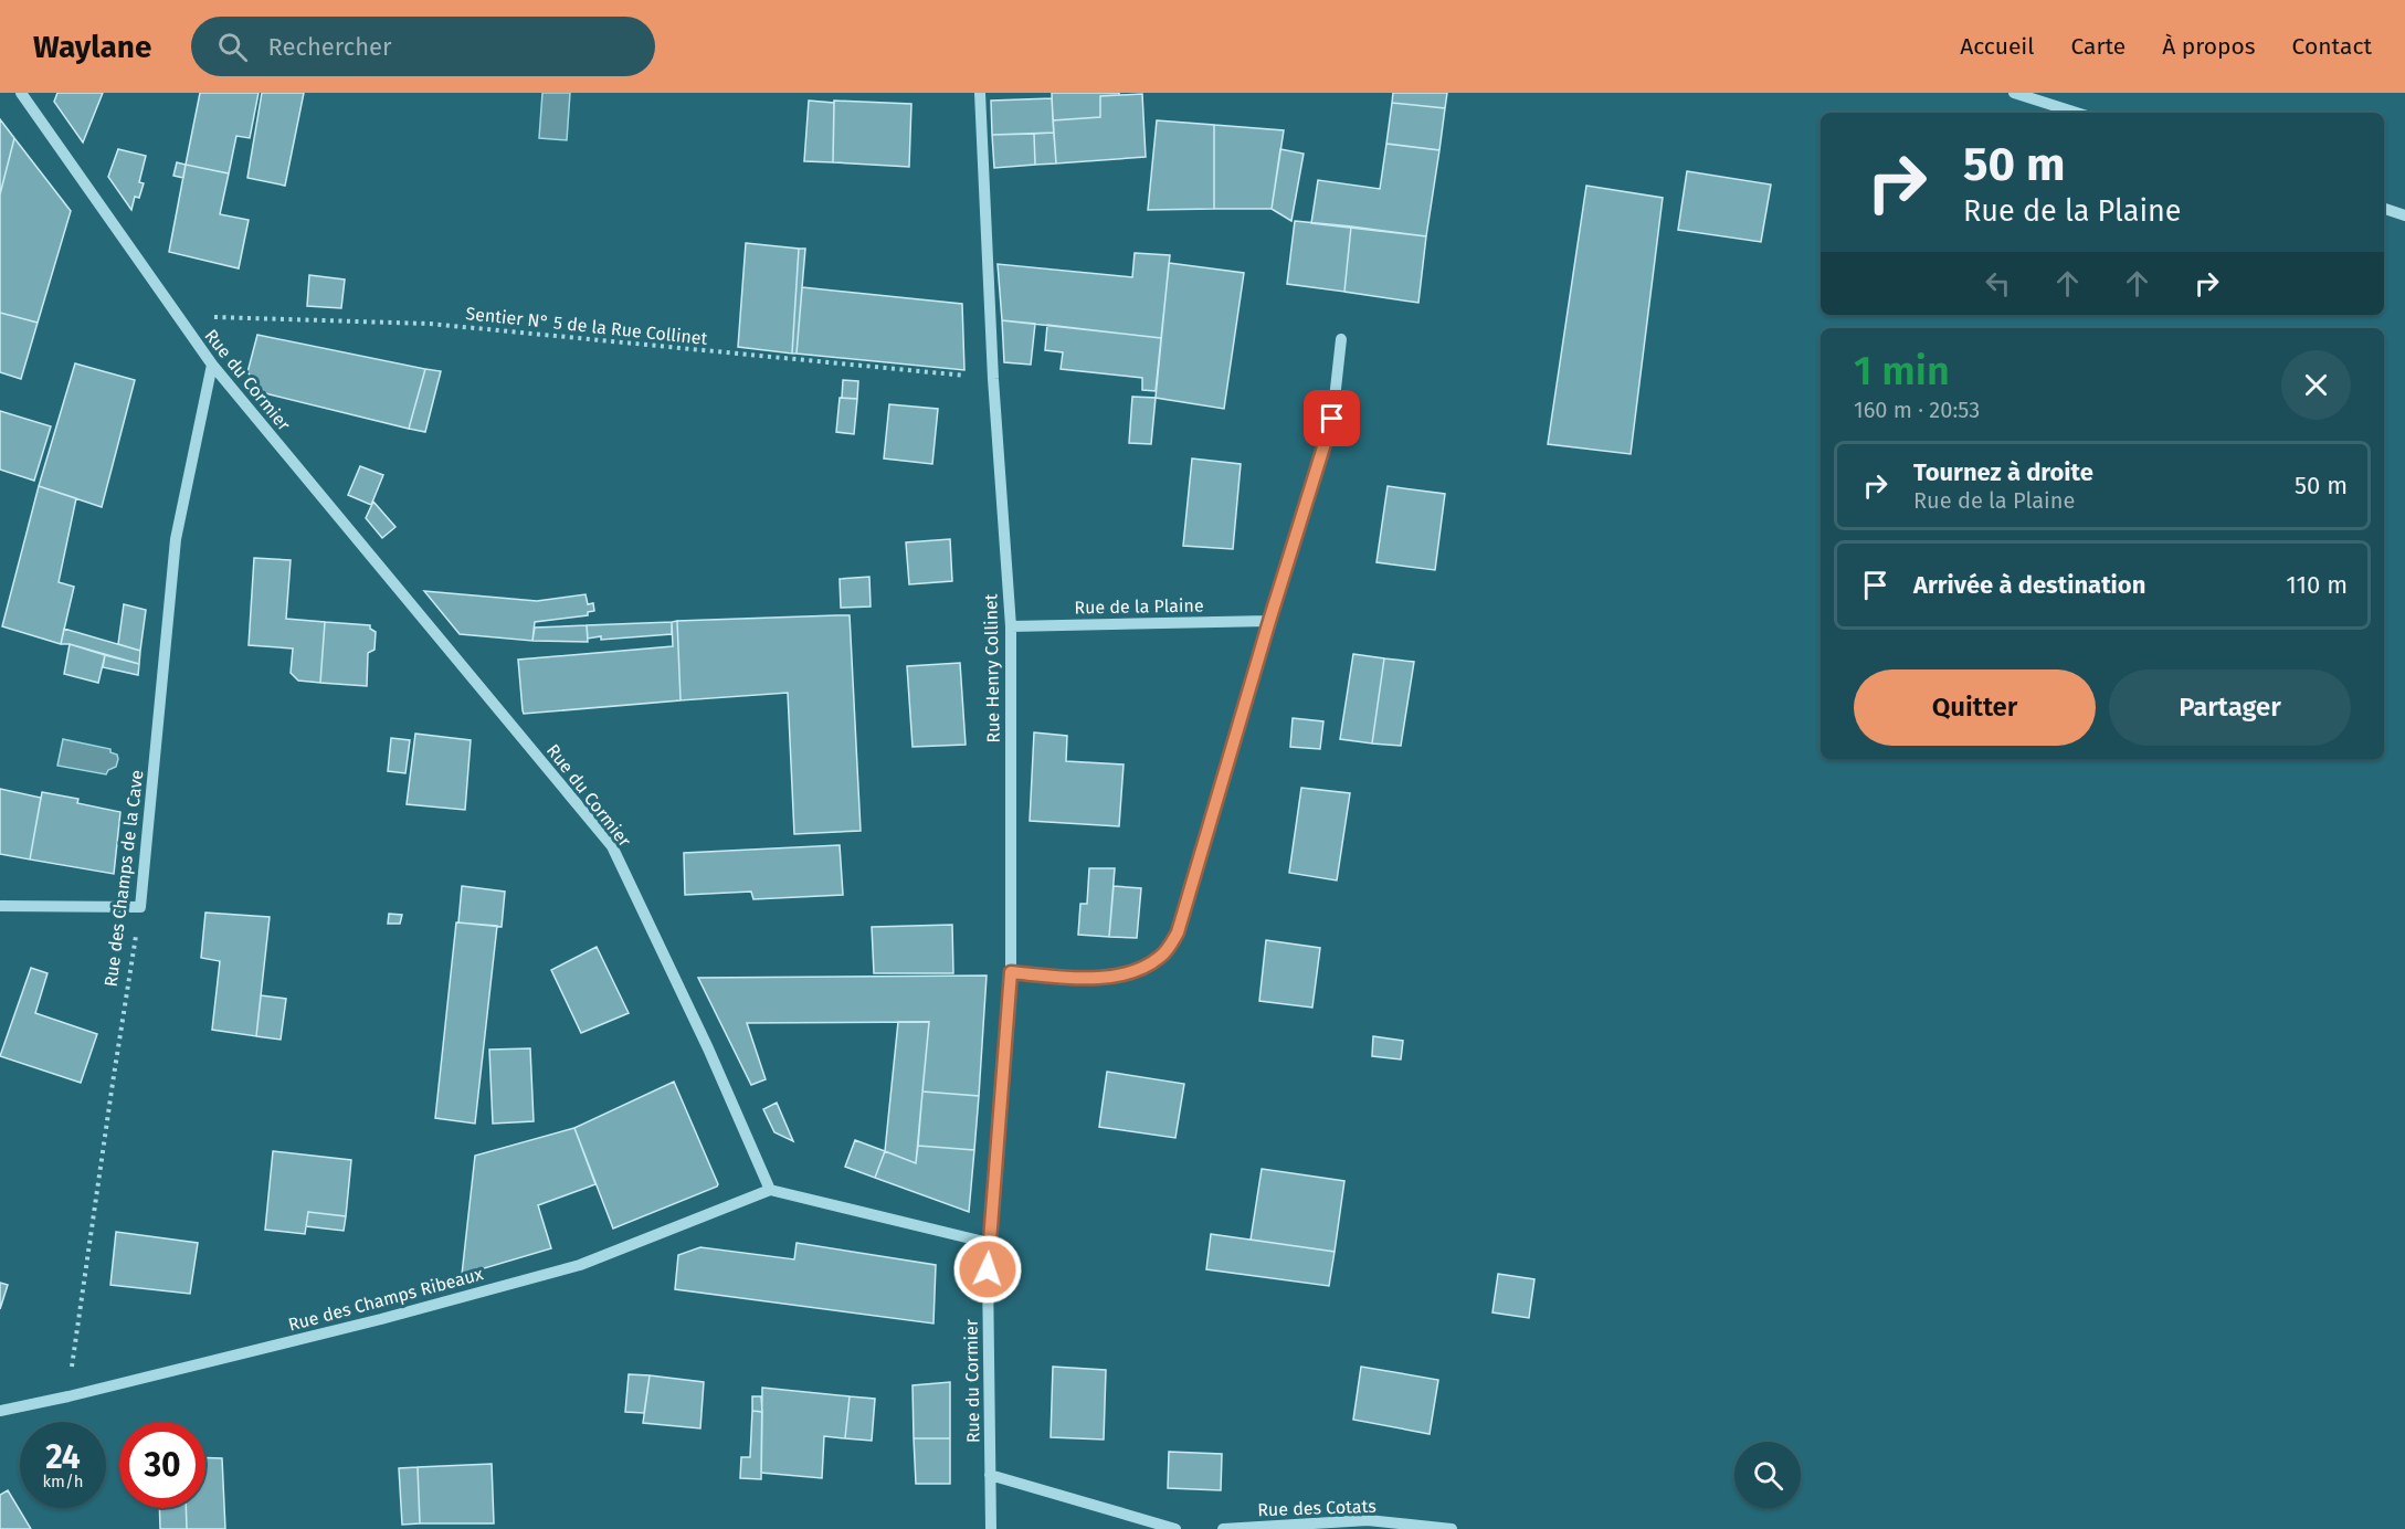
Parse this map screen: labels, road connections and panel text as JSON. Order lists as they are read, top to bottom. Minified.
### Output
{"streets":{"street":["Rue du Cormier","Rue de la Plaine","Rue Henry Collinet","Rue des Champs de la Cave","Rue des Champs Ribeaux","Rue des Cotats"],"path":["Sentier N° 5 de la Rue Collinet"]},"crossings":[["Sentier N° 5 de la Rue Collinet","Rue du Cormier"],["Sentier N° 5 de la Rue Collinet","Rue Henry Collinet"],["Rue du Cormier","Rue Henry Collinet"],["Rue du Cormier","Rue des Champs de la Cave"],["Rue du Cormier","Rue des Champs Ribeaux"],["Rue de la Plaine","Rue Henry Collinet"],["Rue des Champs de la Cave","Rue des Champs Ribeaux"]],"page":{"header":"Waylane","search":"Rechercher","nav":["Accueil","Carte","À propos","Contact"],"turn":["50 m","Rue de la Plaine"],"heading":["1 min","160 m · 20:53"],"list":[{"name":"Tournez à droite","note":"Rue de la Plaine","value":"50 m"},{"name":"Arrivée à destination","value":"110 m"}],"buttons":["Quitter","Partager"],"speed":"24 km/h","limit":"30"}}
